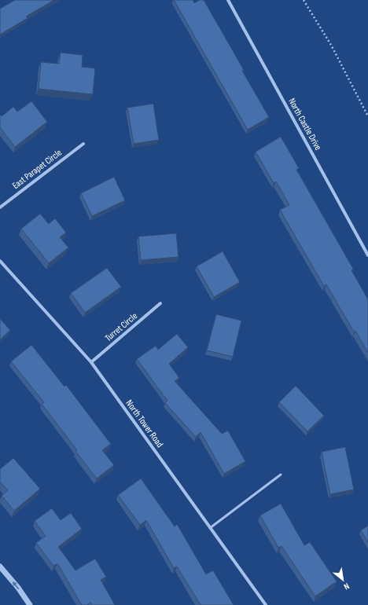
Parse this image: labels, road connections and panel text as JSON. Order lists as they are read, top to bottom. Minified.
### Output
{"streets":{"street":["North Castle Drive","East Parapet Circle","Turret Circle","North Tower Road"]},"crossings":[["Turret Circle","North Tower Road"]],"north":"bottom right"}
